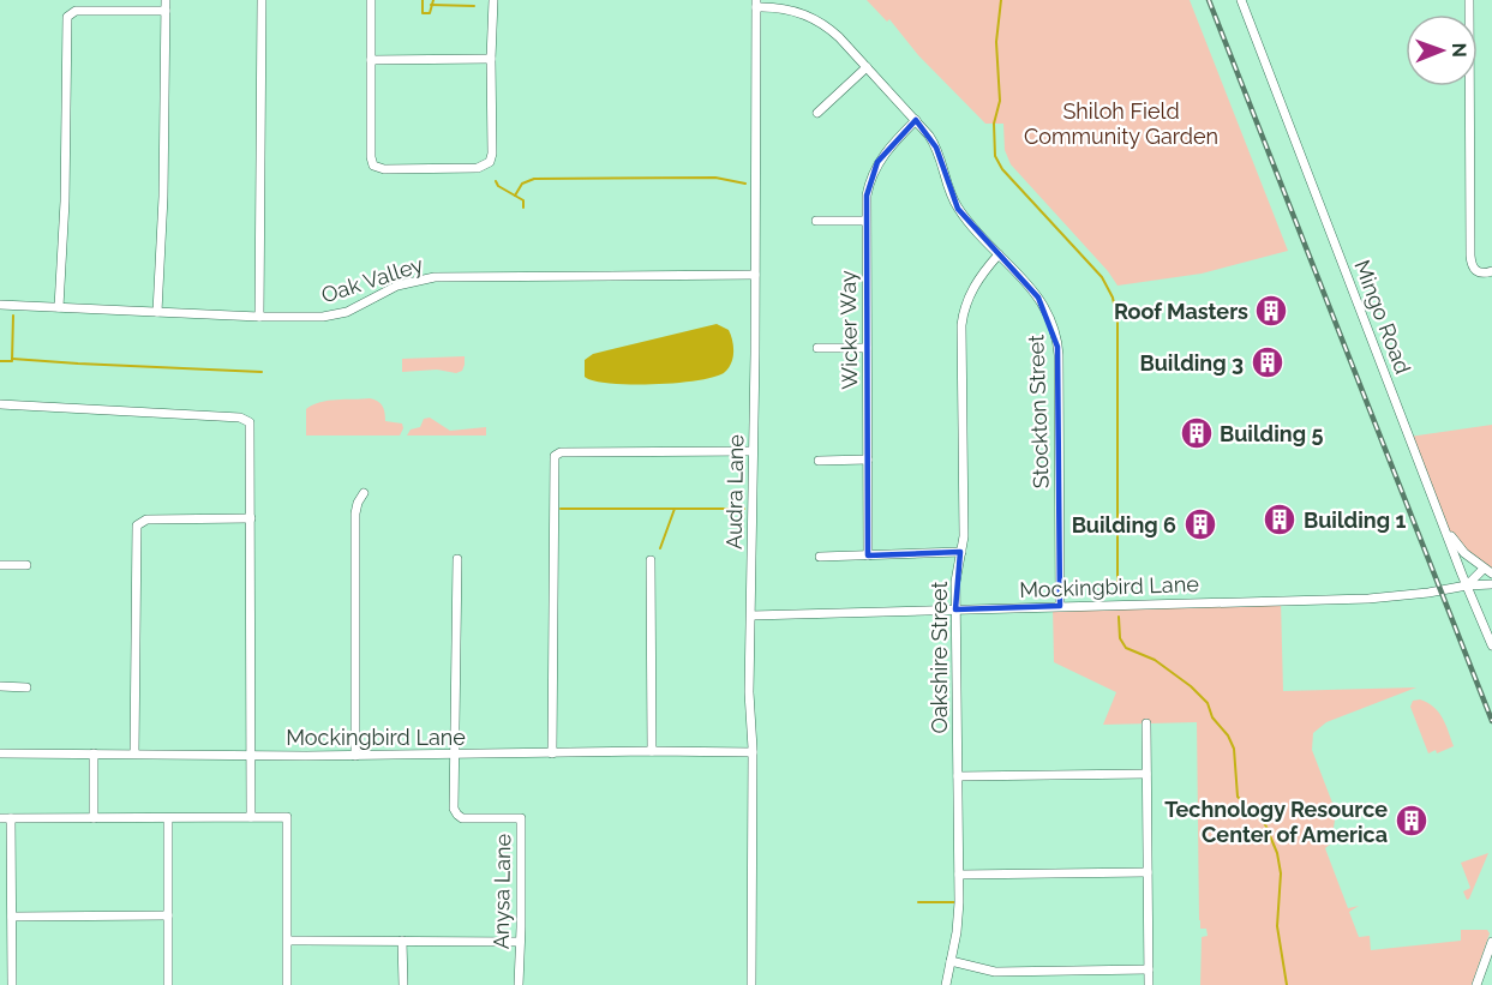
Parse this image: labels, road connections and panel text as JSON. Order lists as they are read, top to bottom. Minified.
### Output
{"streets":{"street":["Oak Valley","Mingo Road","Wicker Way","Stockton Street","Audra Lane","Mockingbird Lane","Oakshire Street","Anysa Lane"]},"crossings":[["Oak Valley","Audra Lane"],["Mingo Road","Mockingbird Lane"],["Wicker Way","Stockton Street"],["Stockton Street","Audra Lane"],["Stockton Street","Mockingbird Lane"],["Stockton Street","Oakshire Street"],["Audra Lane","Mockingbird Lane"],["Mockingbird Lane","Oakshire Street"],["Mockingbird Lane","Anysa Lane"]],"parks":["Shiloh Field Community Garden"],"places":{"building":["Roof Masters","Building 3","Building 5","Building 1","Building 6","Technology Resource Center of America"]},"north":"right"}
